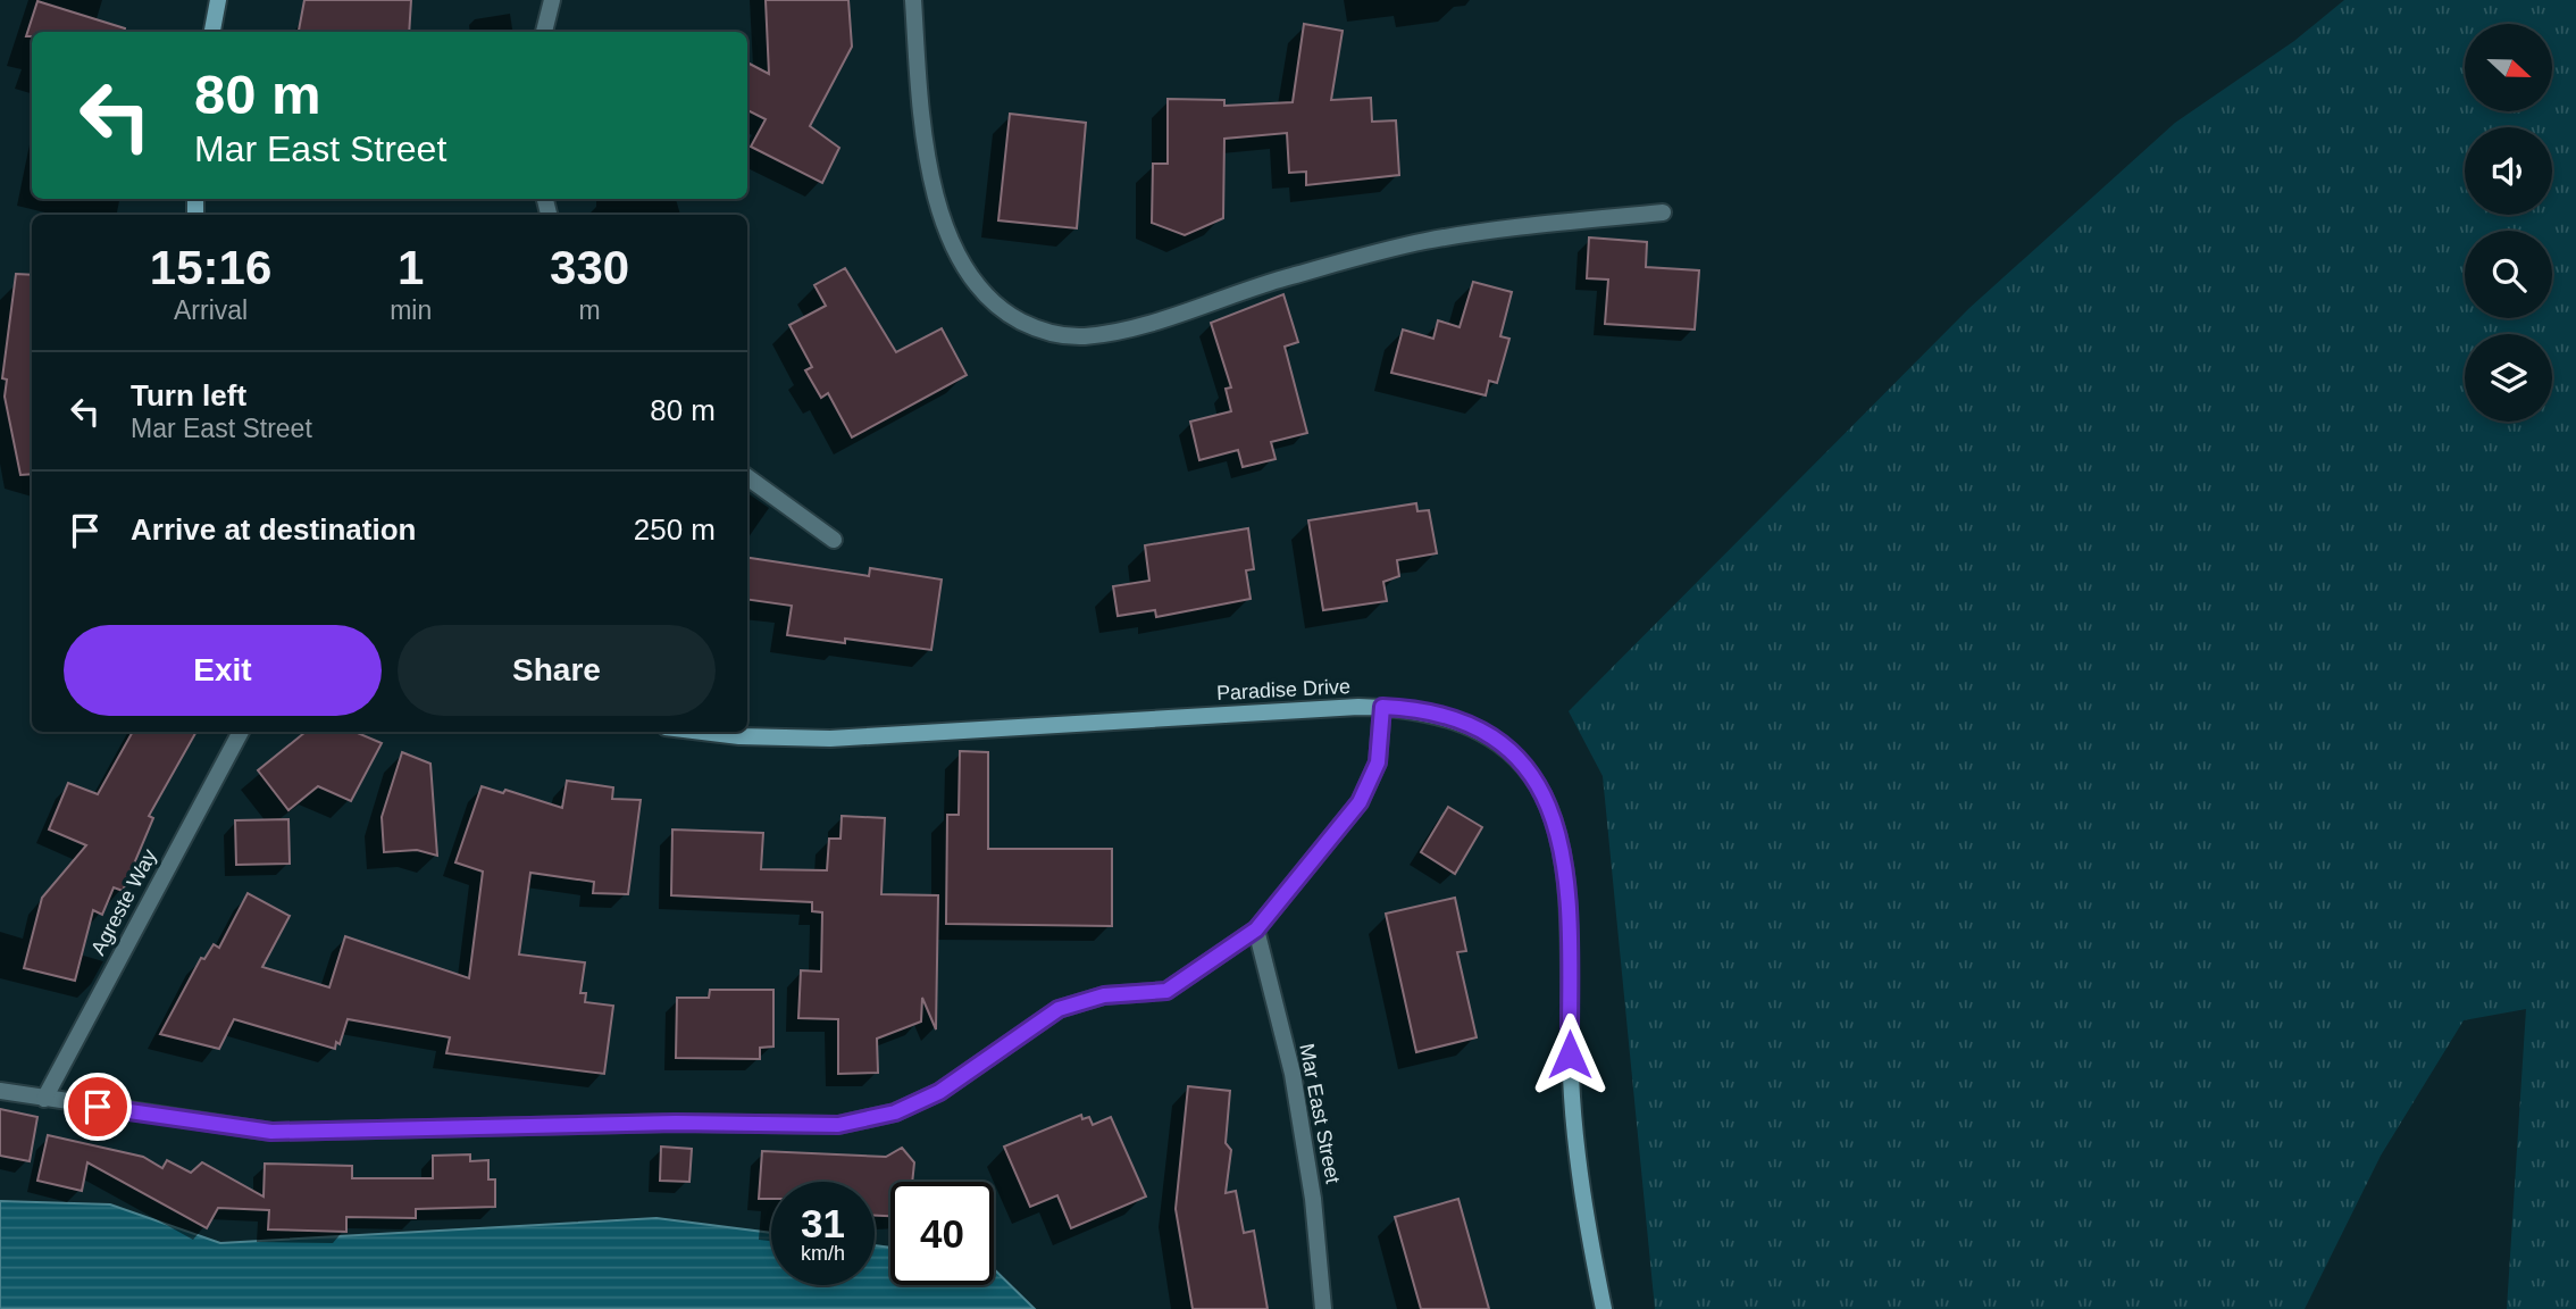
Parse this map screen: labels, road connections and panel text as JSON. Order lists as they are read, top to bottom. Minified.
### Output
{"streets":{"street":["Paradise Drive","Agreste Way","Mar East Street"]},"north":"right","page":{"turn":["80 m","Mar East Street"],"eta":["15:16","Arrival","1","min","330","m"],"list":[{"name":"Turn left","note":"Mar East Street","value":"80 m"},{"name":"Arrive at destination","value":"250 m"}],"buttons":["Exit","Share"],"speed":"31 km/h","limit":"40"}}
